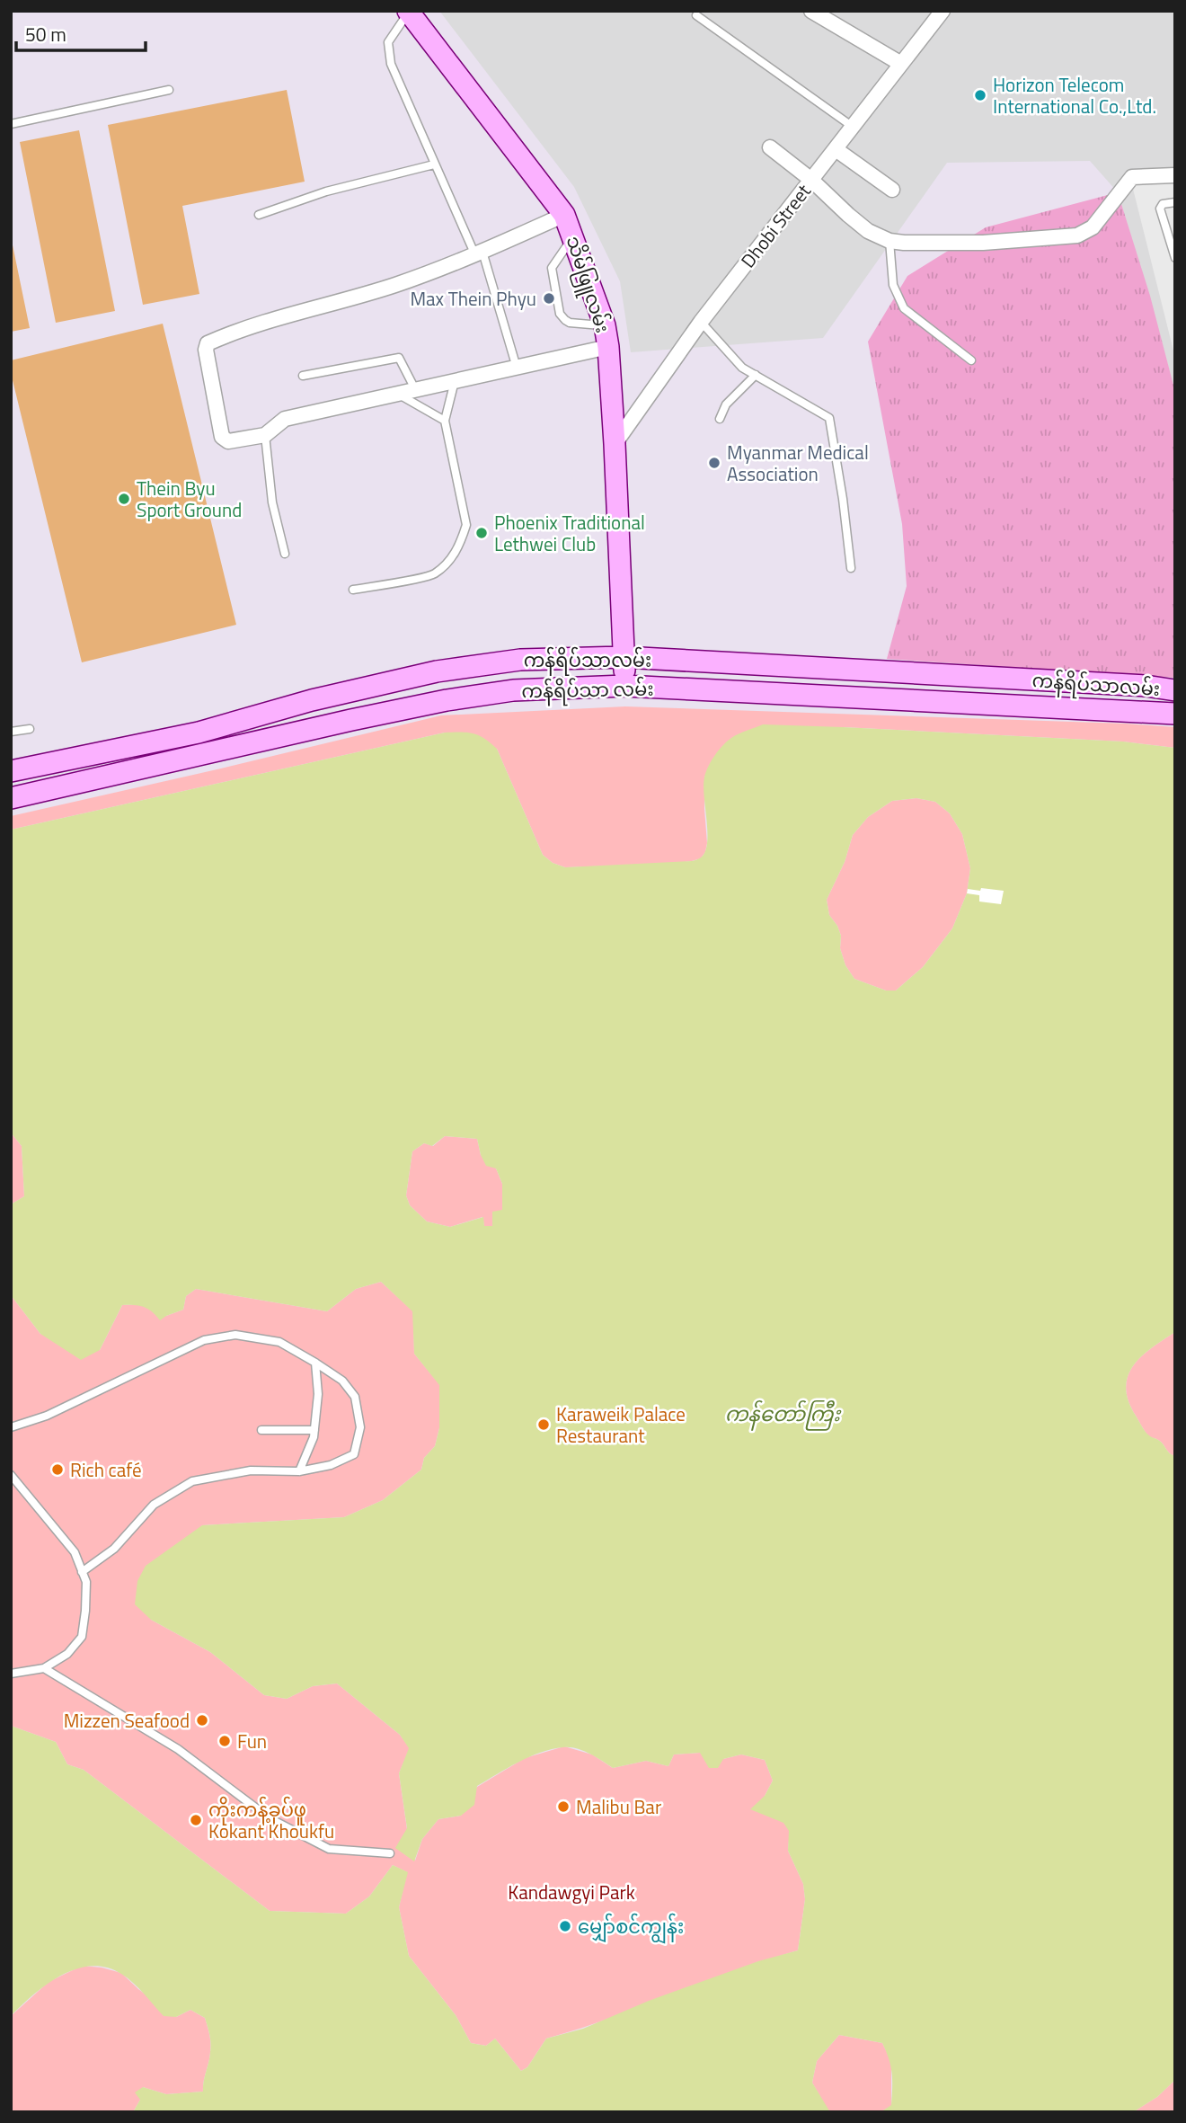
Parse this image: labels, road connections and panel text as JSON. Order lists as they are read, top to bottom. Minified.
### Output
{"streets":{"main road":["သိမ်ဖြူလမ်း","ကန်ရိပ်သာလမ်း","ကန်ရိပ်သာ လမ်း"],"street":["Dhobi Street"]},"crossings":[["Dhobi Street","သိမ်ဖြူလမ်း"],["သိမ်ဖြူလမ်း","ကန်ရိပ်သာလမ်း"],["သိမ်ဖြူလမ်း","ကန်ရိပ်သာ လမ်း"]],"water":["ကန်တော်ကြီး"],"parks":["Kandawgyi Park"],"places":["Horizon Telecom International Co.,Ltd.","Max Thein Phyu","Myanmar Medical Association","Thein Byu Sport Ground","Phoenix Traditional Lethwei Club","Karaweik Palace Restaurant","Rich café","Mizzen Seafood","Fun","Malibu Bar","ကိုးကန့်ခုပ်ဖူ Kokant Khoukfu","မျှော်စင်ကျွန်း"],"scale_bar":"50 m"}
